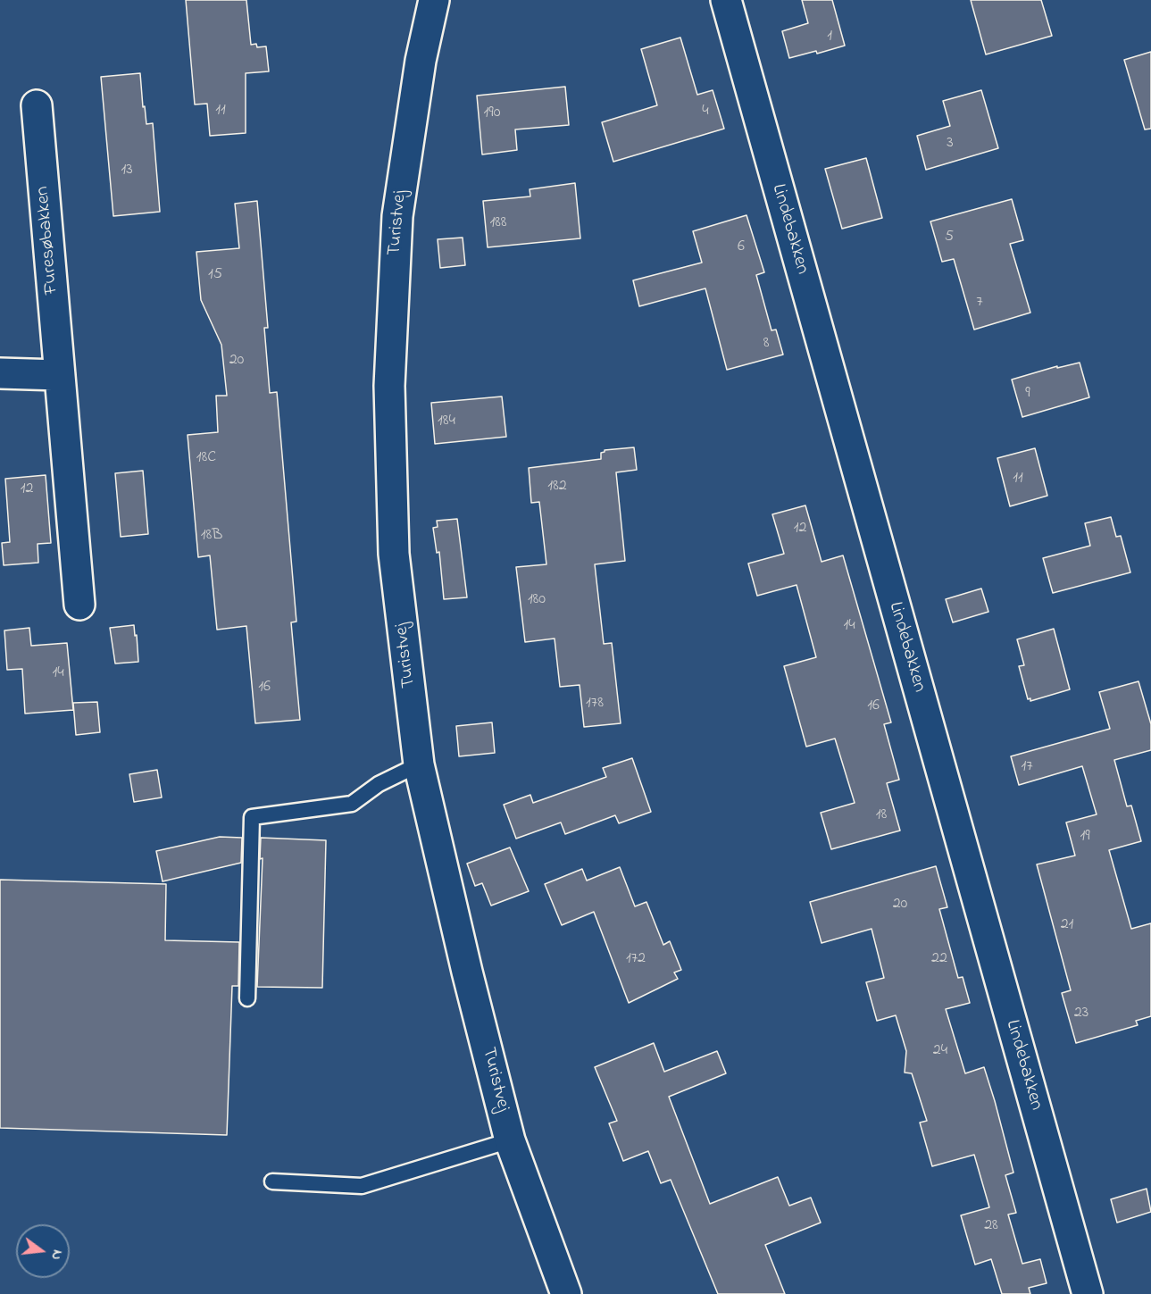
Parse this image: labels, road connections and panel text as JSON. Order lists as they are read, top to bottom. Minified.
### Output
{"streets":{"street":["Turistvej","Lindebakken","Furesøbakken"]},"house_numbers":["1","11","4","190","3","13","188","5","6","15","7","8","20","9","184","18C","11","182","12","12","18B","180","14","14","16","178","16","17","18","19","20","21","172","22","23","24","28"],"north":"right"}
